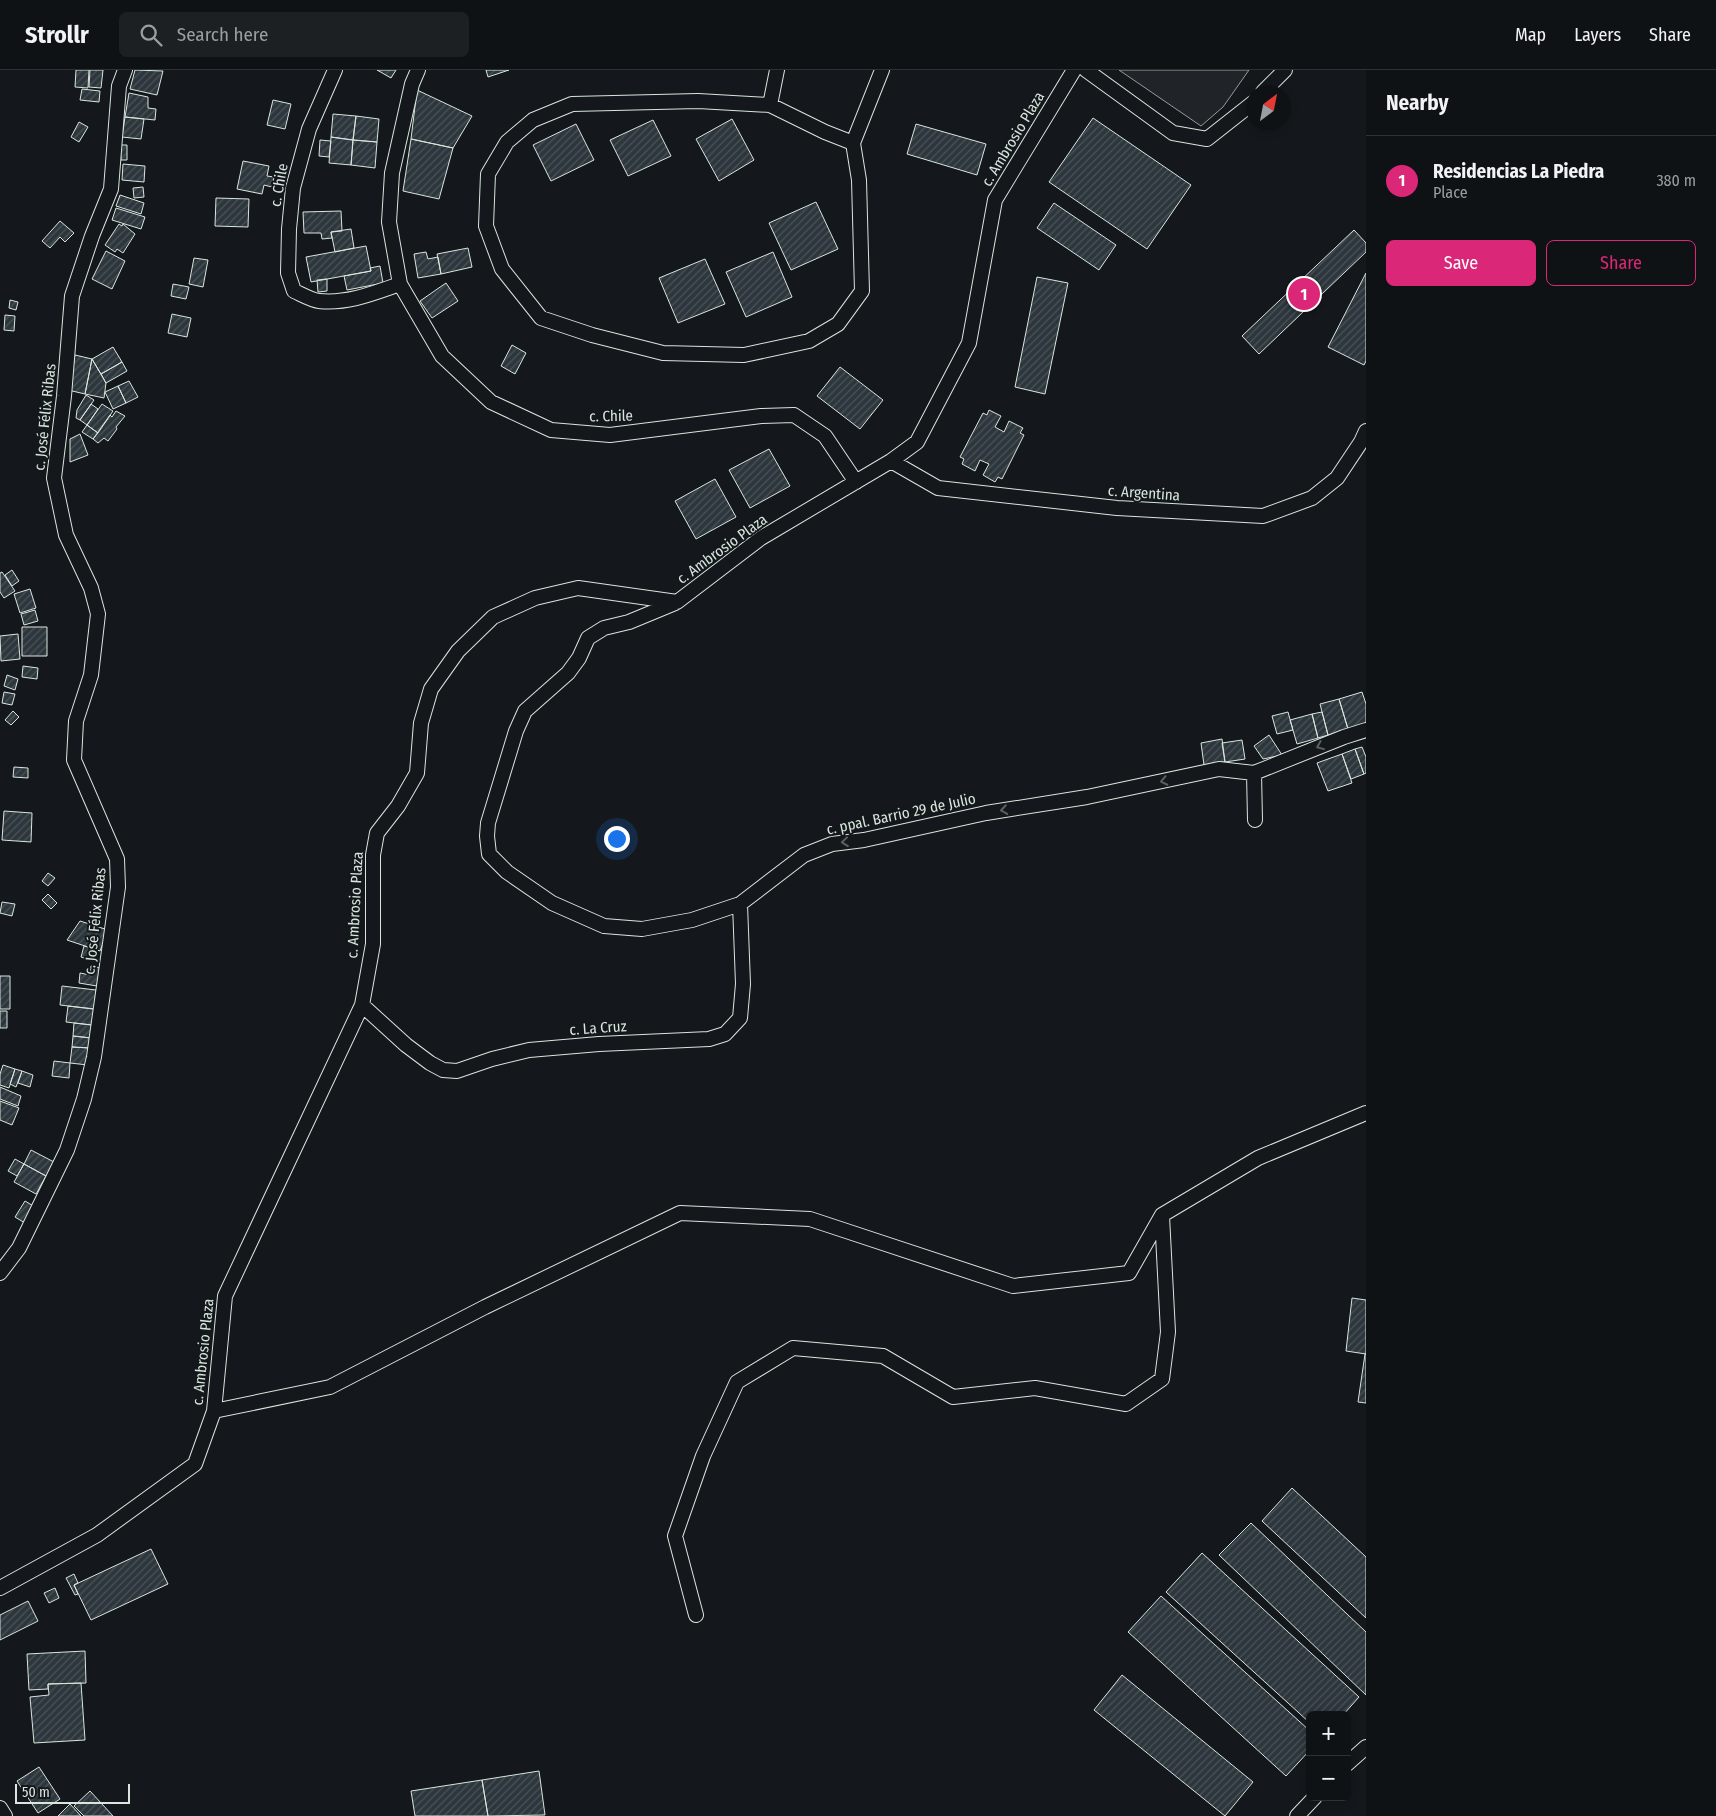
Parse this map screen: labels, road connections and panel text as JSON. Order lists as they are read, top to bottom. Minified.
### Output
{"streets":{"street":["c. Ambrosio Plaza","c. Chile","c. José Félix Ribas","c. Argentina","c. ppal. Barrio 29 de Julio","c. La Cruz"]},"crossings":[["c. Ambrosio Plaza","c. Chile"],["c. Ambrosio Plaza","c. Argentina"],["c. Ambrosio Plaza","c. ppal. Barrio 29 de Julio"],["c. Ambrosio Plaza","c. La Cruz"],["c. ppal. Barrio 29 de Julio","c. La Cruz"]],"one_way":["c. ppal. Barrio 29 de Julio"],"scale_bar":"50 m","north":"top right","page":{"header":"Strollr","search":"Search here","nav":["Map","Layers","Share"],"heading":"Nearby","list":[{"mark":"1","name":"Residencias La Piedra","note":"Place","value":"380 m"}],"buttons":["Save","Share"],"pins":"1","map_buttons":["+","−"],"scale":"50 m"}}
